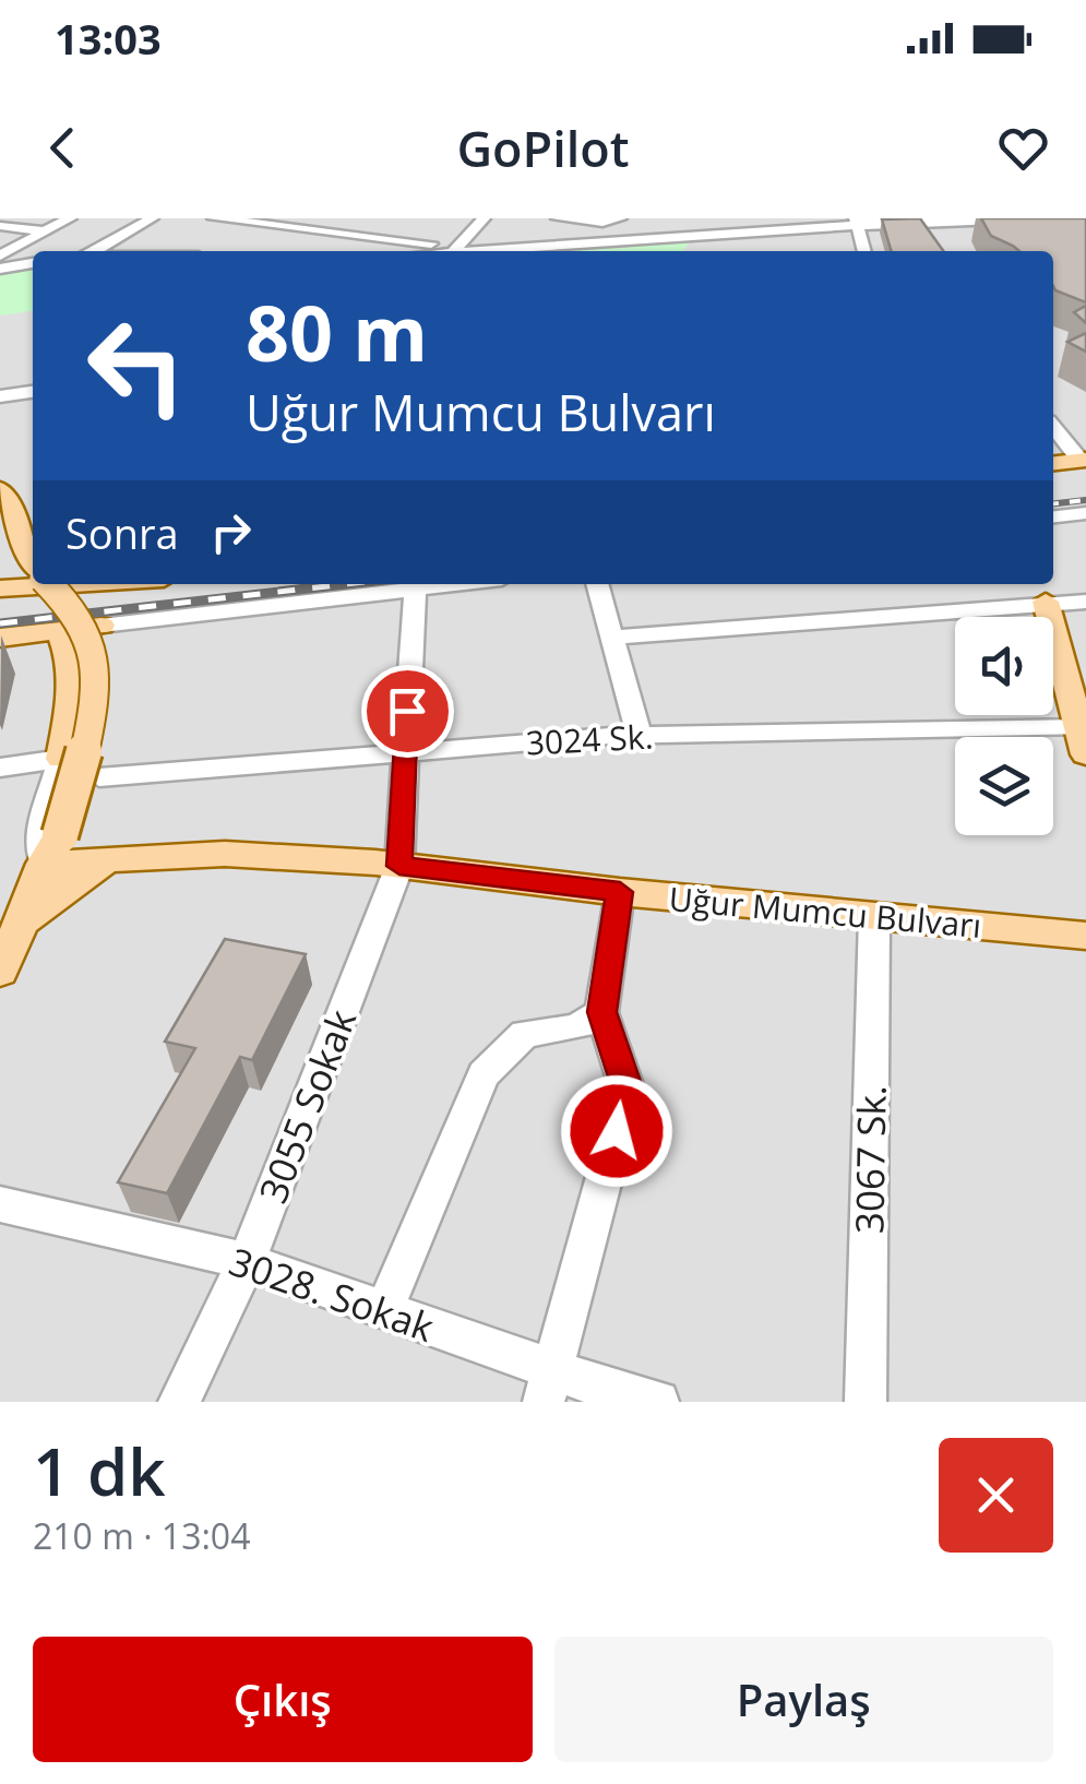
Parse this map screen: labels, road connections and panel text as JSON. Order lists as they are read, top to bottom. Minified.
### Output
{"streets":{"main road":["Uğur Mumcu Bulvarı"],"street":["3024 Sk.","3055 Sokak","3067 Sk.","3028. Sokak"]},"crossings":[["3024 Sk.","3055 Sokak"],["Uğur Mumcu Bulvarı","3055 Sokak"],["Uğur Mumcu Bulvarı","3067 Sk."],["3055 Sokak","3028. Sokak"]],"page":{"status":"13:03","header":"GoPilot","turn":["80 m","Uğur Mumcu Bulvarı"],"then":"Sonra","heading":["1 dk","210 m · 13:04"],"buttons":["Çıkış","Paylaş"]}}
